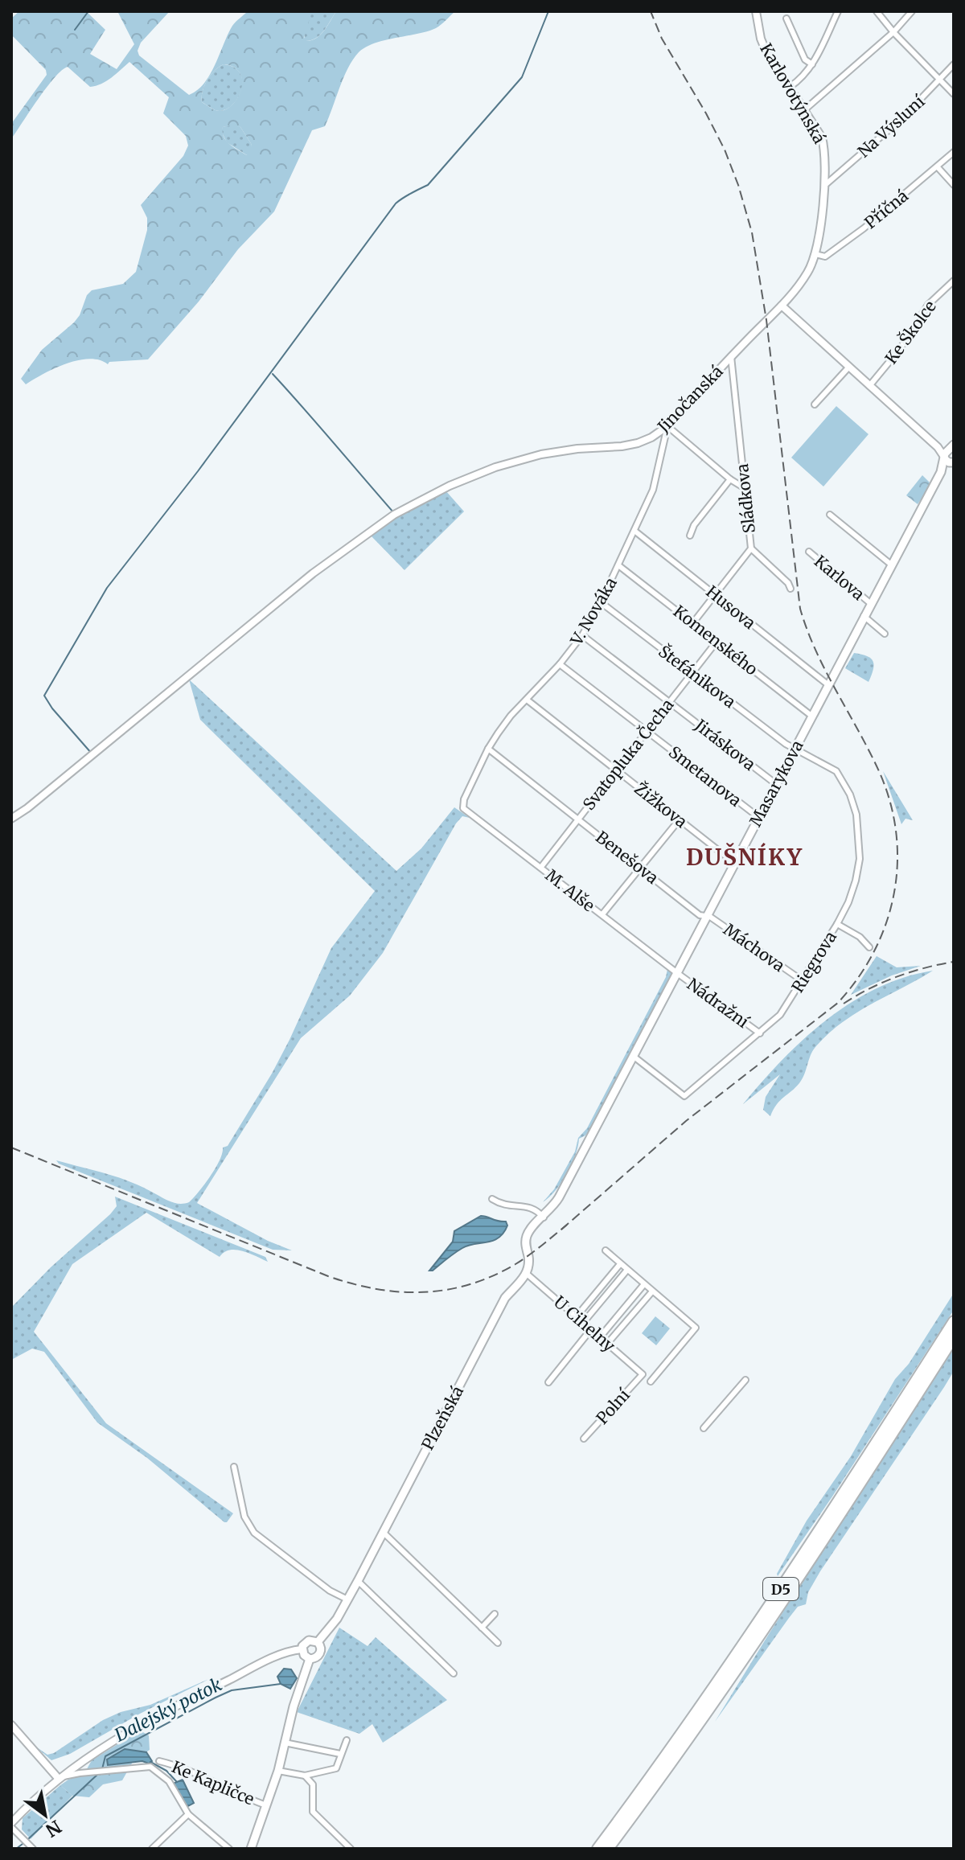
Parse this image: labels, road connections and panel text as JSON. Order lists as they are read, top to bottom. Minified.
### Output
{"streets":{"highway":["D5"],"main road":["Masarykova","Plzeňská"],"street":["Karlovotýnská","Na Výsluní","Příčná","Ke Školce","Jinočanská","Sládkova","Karlova","Husova","V. Nováka","Komenského","Štefánikova","Jiráskova","Svatopluka Čecha","Smetanova","Žižkova","Benešova","M. Alše","Máchova","Riegrova","Nádražní","U Cihelny","Polní","Ke Kapličce"]},"crossings":[["Karlovotýnská","Na Výsluní"],["Karlovotýnská","Příčná"],["Karlovotýnská","Jinočanská"],["Jinočanská","Sládkova"],["Jinočanská","V. Nováka"],["Sládkova","Husova"],["Sládkova","Komenského"],["Karlova","Masarykova"],["Husova","V. Nováka"],["Husova","Masarykova"],["V. Nováka","Komenského"],["V. Nováka","Štefánikova"],["V. Nováka","Jiráskova"],["V. Nováka","Smetanova"],["V. Nováka","Žižkova"],["V. Nováka","Benešova"],["V. Nováka","M. Alše"],["Komenského","Svatopluka Čecha"],["Komenského","Masarykova"],["Štefánikova","Svatopluka Čecha"],["Štefánikova","Masarykova"],["Štefánikova","Riegrova"],["Jiráskova","Svatopluka Čecha"],["Jiráskova","Masarykova"],["Svatopluka Čecha","Smetanova"],["Svatopluka Čecha","Žižkova"],["Svatopluka Čecha","Benešova"],["Svatopluka Čecha","M. Alše"],["Smetanova","Masarykova"],["Masarykova","Žižkova"],["Masarykova","Benešova"],["Masarykova","M. Alše"],["Masarykova","Máchova"],["Masarykova","Riegrova"],["Masarykova","Nádražní"],["Benešova","Máchova"],["M. Alše","Nádražní"],["Máchova","Riegrova"],["Riegrova","Nádražní"],["U Cihelny","Polní"],["U Cihelny","Plzeňská"],["Plzeňská","Ke Kapličce"]],"districts":["DUŠNÍKY"],"water":["Dalejský potok"],"north":"bottom right"}
